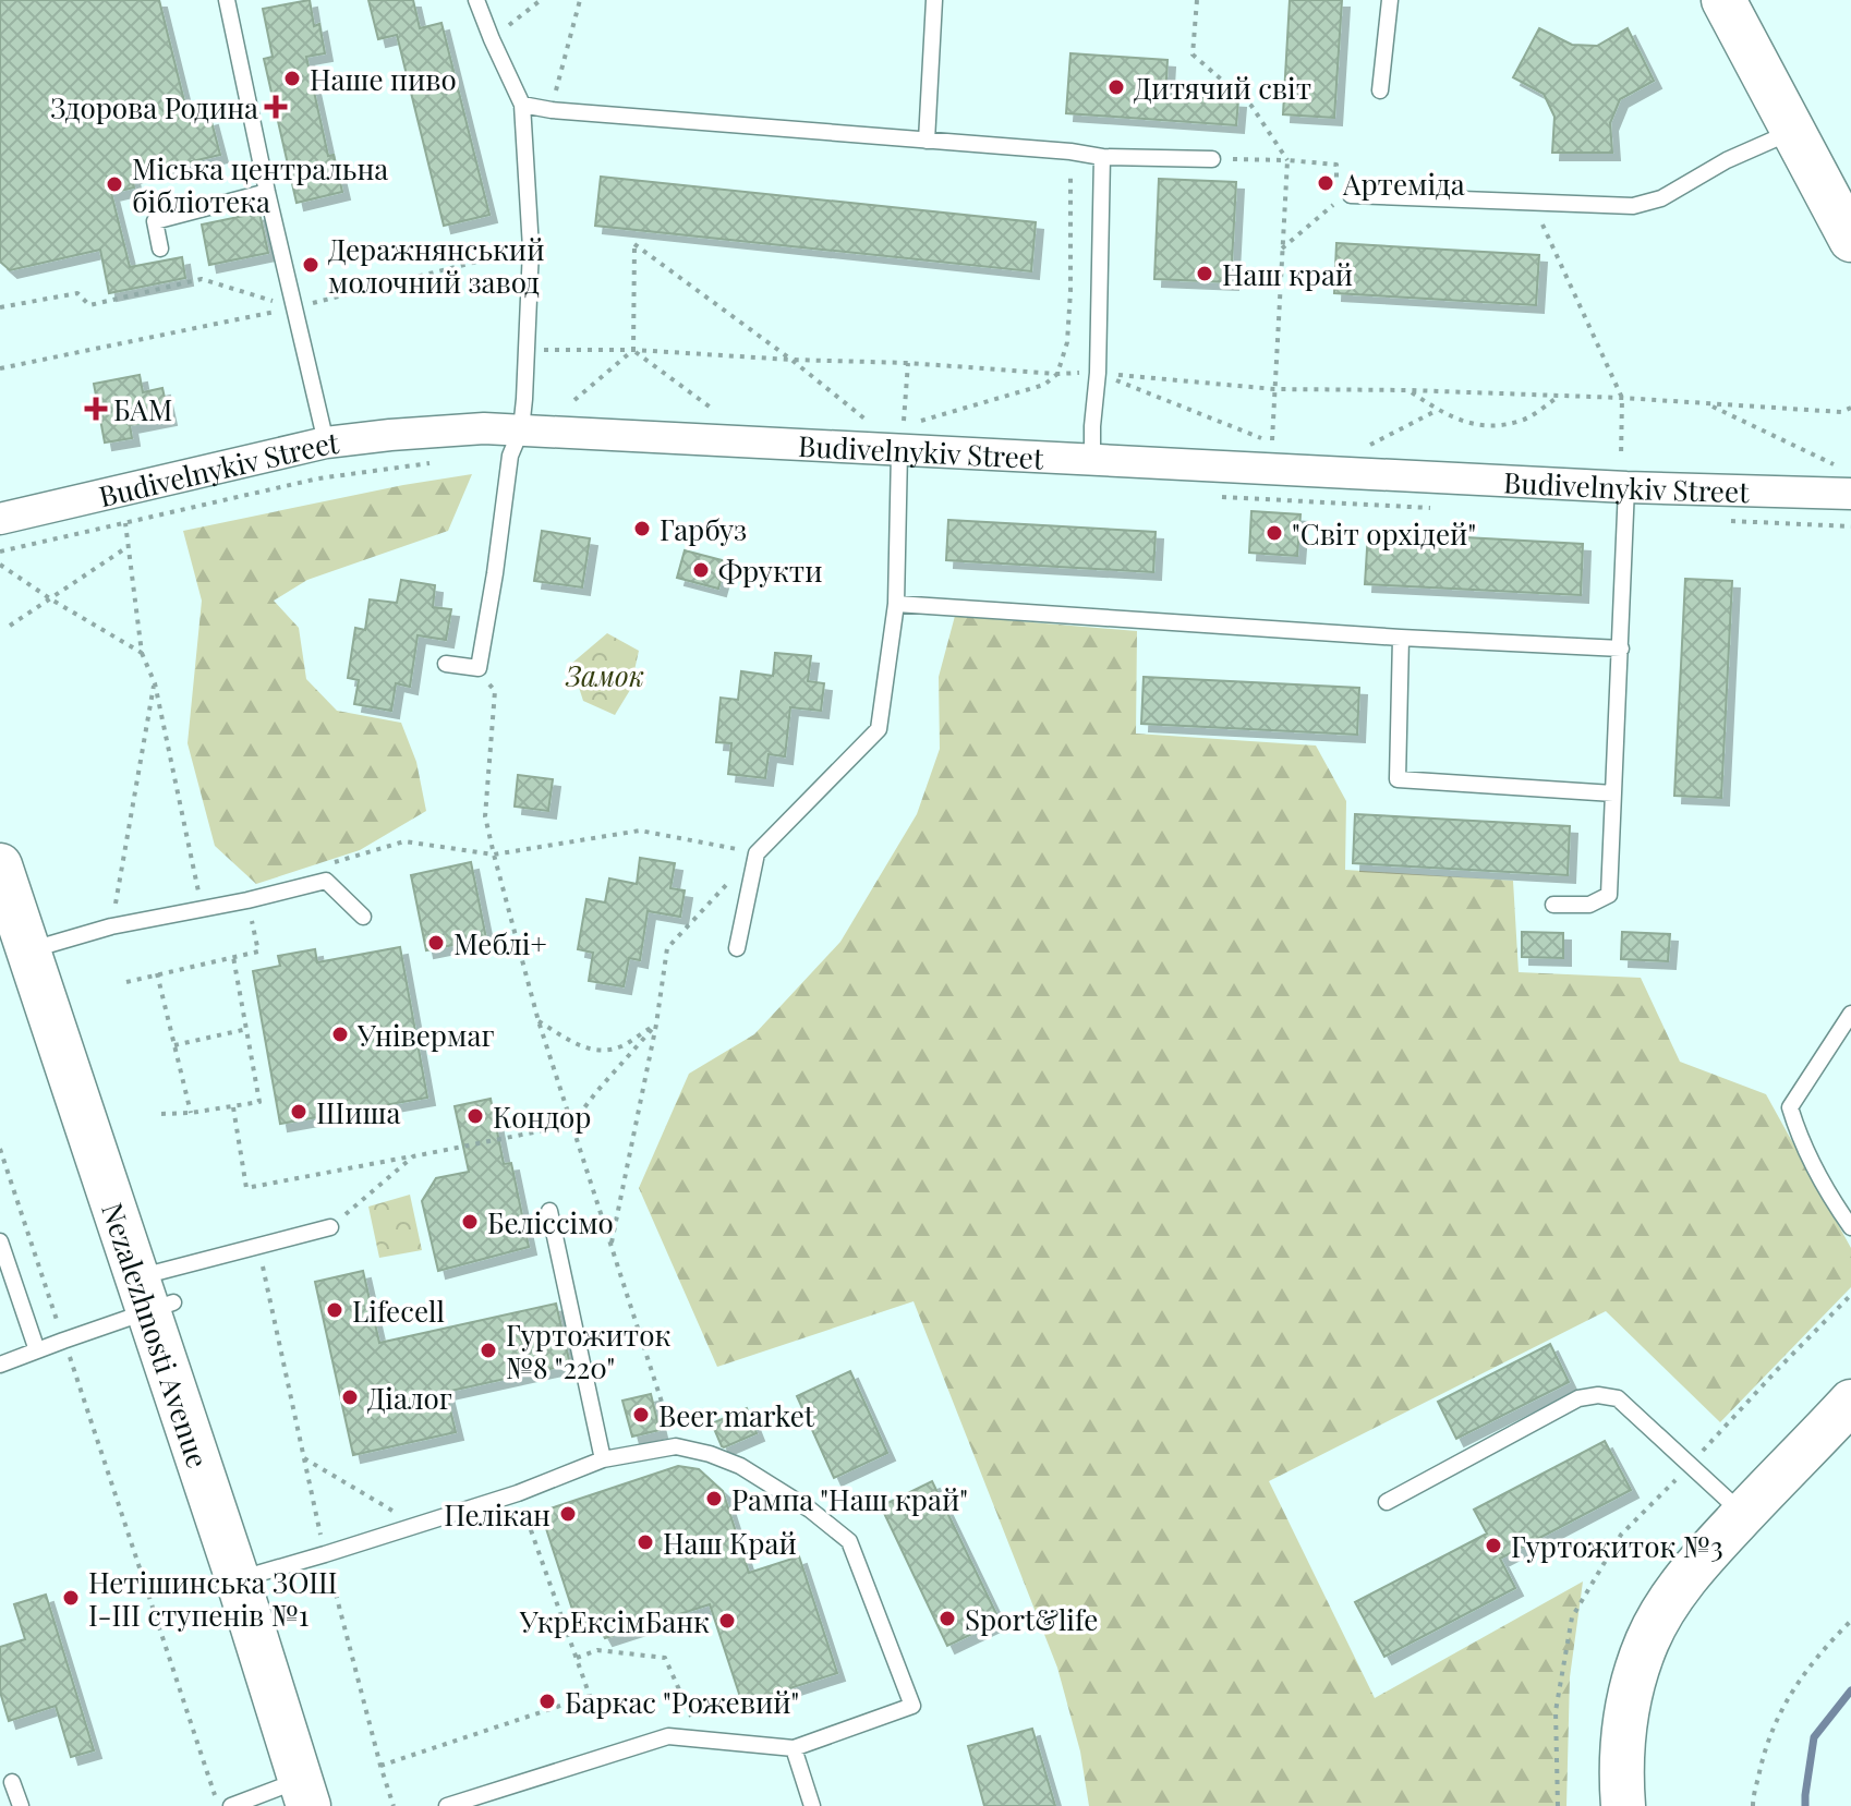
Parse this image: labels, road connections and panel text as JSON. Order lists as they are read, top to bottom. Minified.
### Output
{"streets":{"main road":["Nezalezhnosti Avenue"],"street":["Budivelnykiv Street"]},"parks":["Замок"],"places":{"other":["Наше пиво","Дитячий світ","Артеміда","Міська центральна бібліотека","Деражнянський молочний завод","Наш край","Гарбуз","\"Світ орхідей\"","Фрукти","Меблі+","Універмаг","Шиша","Кондор","Беліссімо","Lifecell","Гуртожиток №8 \"220\"","Діалог","Beer market","Рампа \"Наш край\"","Пелікан","Наш Край","Гуртожиток №3","Нетішинська ЗОШ І-ІІІ ступенів №1","Sport&life","УкрЕксімБанк","Баркас \"Рожевий\""],"health":["Здорова Родина","БАМ"]}}
